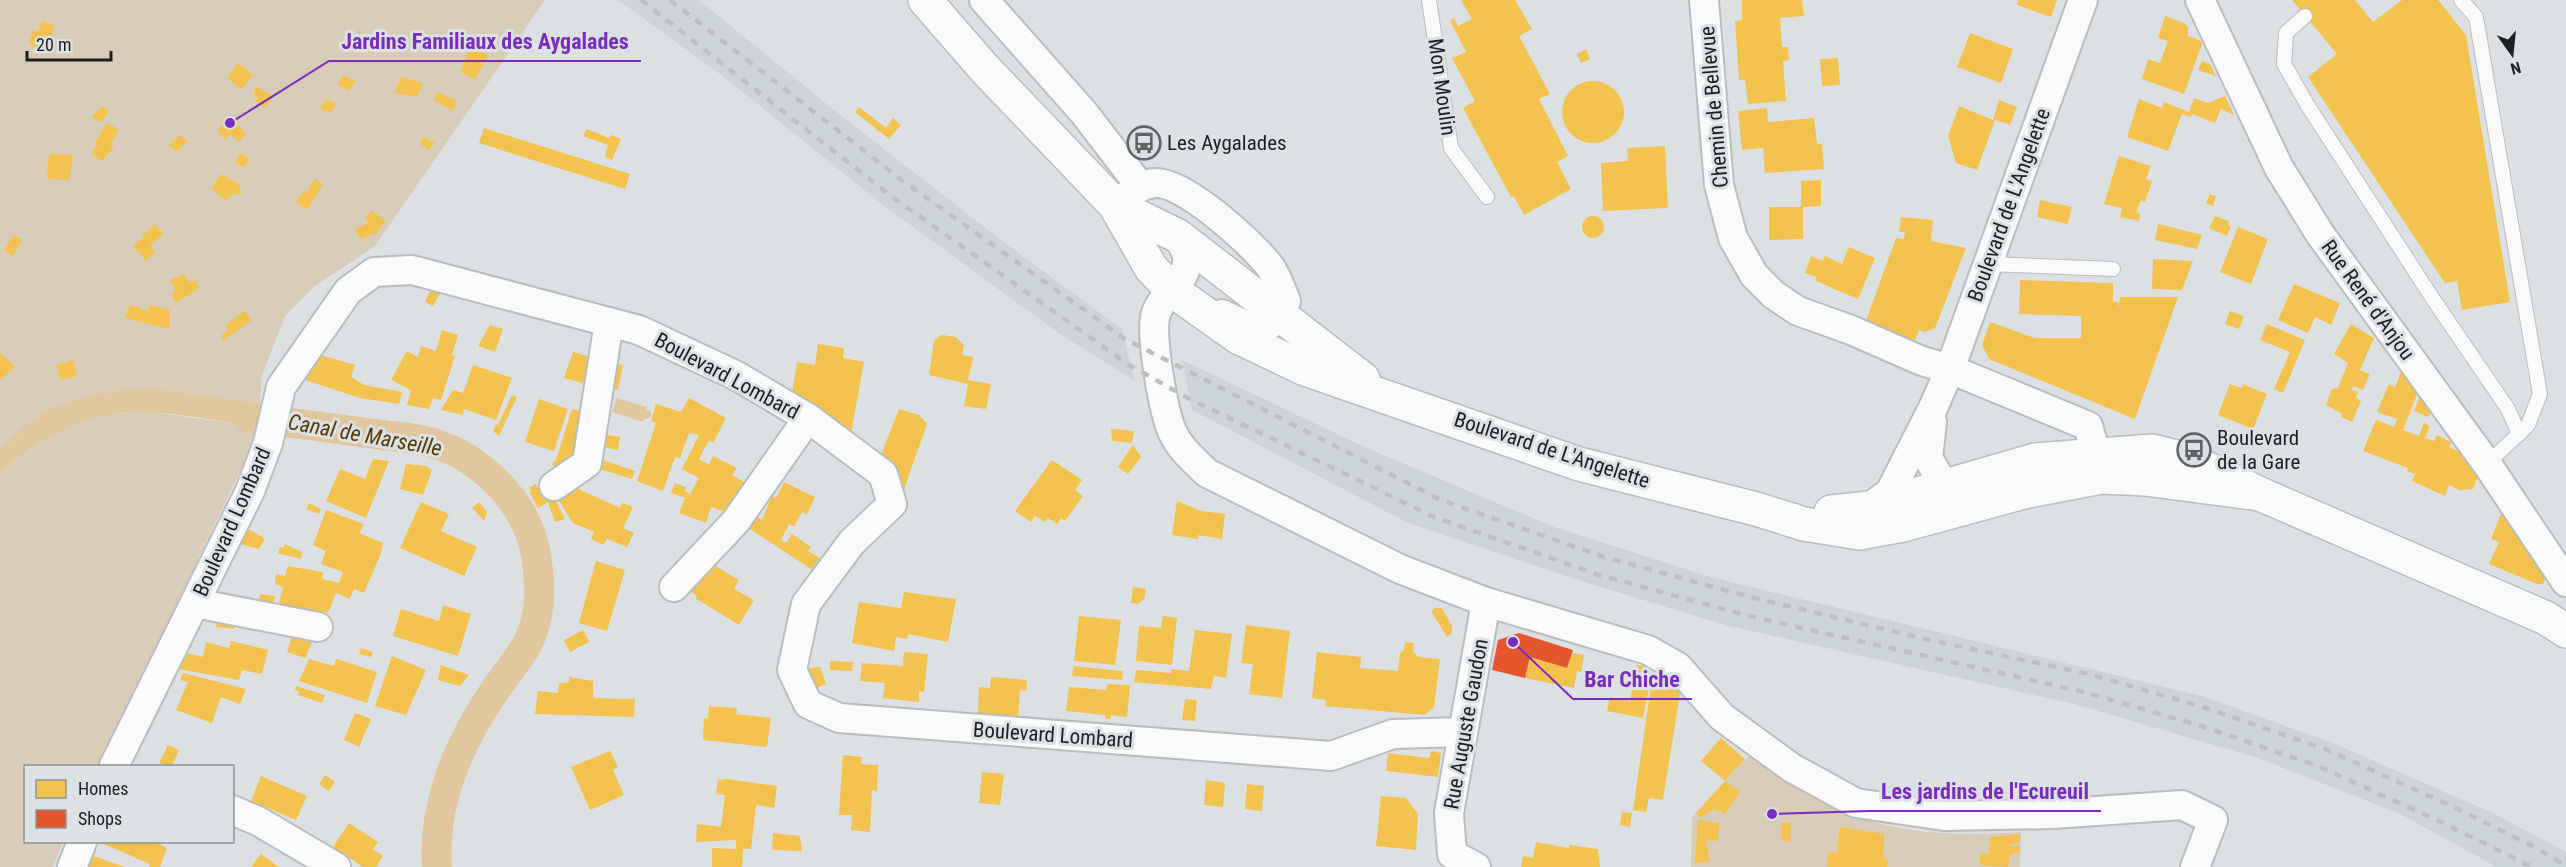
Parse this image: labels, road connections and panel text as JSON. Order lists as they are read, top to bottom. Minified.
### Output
{"streets":{"main road":["Boulevard de L'Angelette"],"street":["Chemin de Bellevue","Rue René d'Anjou","Boulevard Lombard","Rue Auguste Gaudon"],"lane":["Mon Moulin"]},"crossings":[["Chemin de Bellevue","Boulevard de L'Angelette"],["Boulevard Lombard","Rue Auguste Gaudon"]],"water":["Canal de Marseille"],"places":{"other":["Jardins Familiaux des Aygalades","Bar Chiche","Les jardins de l'Ecureuil"],"bus stop":["Les Aygalades","Boulevard de la Gare"]},"legend":["Homes","Shops"],"scale_bar":"20 m","north":"bottom"}
